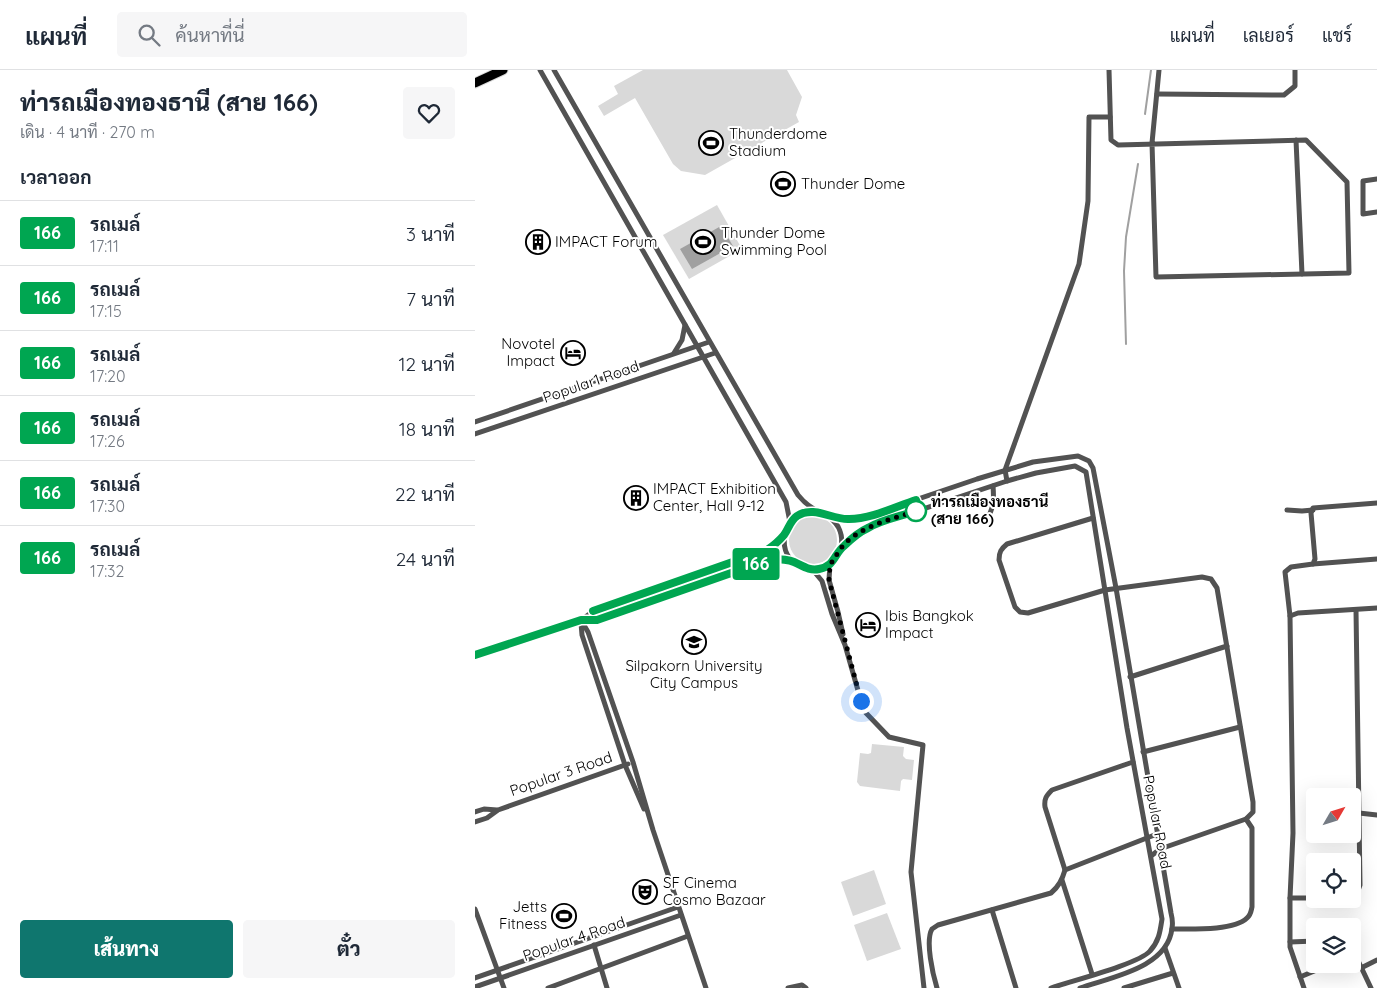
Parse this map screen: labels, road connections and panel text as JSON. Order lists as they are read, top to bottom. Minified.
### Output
{"streets":{"street":["Popular1 Road","Popular 3 Road","Popular Road","Popular 4 Road"]},"places":{"sports":["Thunderdome Stadium","Thunder Dome","Thunder Dome Swimming Pool","Jetts Fitness"],"building":["IMPACT Forum","IMPACT Exhibition Center, Hall 9-12"],"hotel":["Novotel Impact","Ibis Bangkok Impact"],"other":["ท่ารถเมืองทองธานี (สาย 166)"],"school or university":["Silpakorn University City Campus"],"theatre":["SF Cinema Cosmo Bazaar"]},"lines":["bus line 166"],"north":"top right","page":{"header":"แผนที่","search":"ค้นหาที่นี่","nav":["แผนที่","เลเยอร์","แชร์"],"heading":[["ท่ารถเมืองทองธานี (สาย 166)","เดิน · 4 นาที · 270 m"],"เวลาออก"],"on_map":"166","list":[{"mark":"166","name":"รถเมล์","note":"17:11","value":"3 นาที"},{"mark":"166","name":"รถเมล์","note":"17:15","value":"7 นาที"},{"mark":"166","name":"รถเมล์","note":"17:20","value":"12 นาที"},{"mark":"166","name":"รถเมล์","note":"17:26","value":"18 นาที"},{"mark":"166","name":"รถเมล์","note":"17:30","value":"22 นาที"},{"mark":"166","name":"รถเมล์","note":"17:32","value":"24 นาที"}],"buttons":["เส้นทาง","ตั๋ว"]}}
